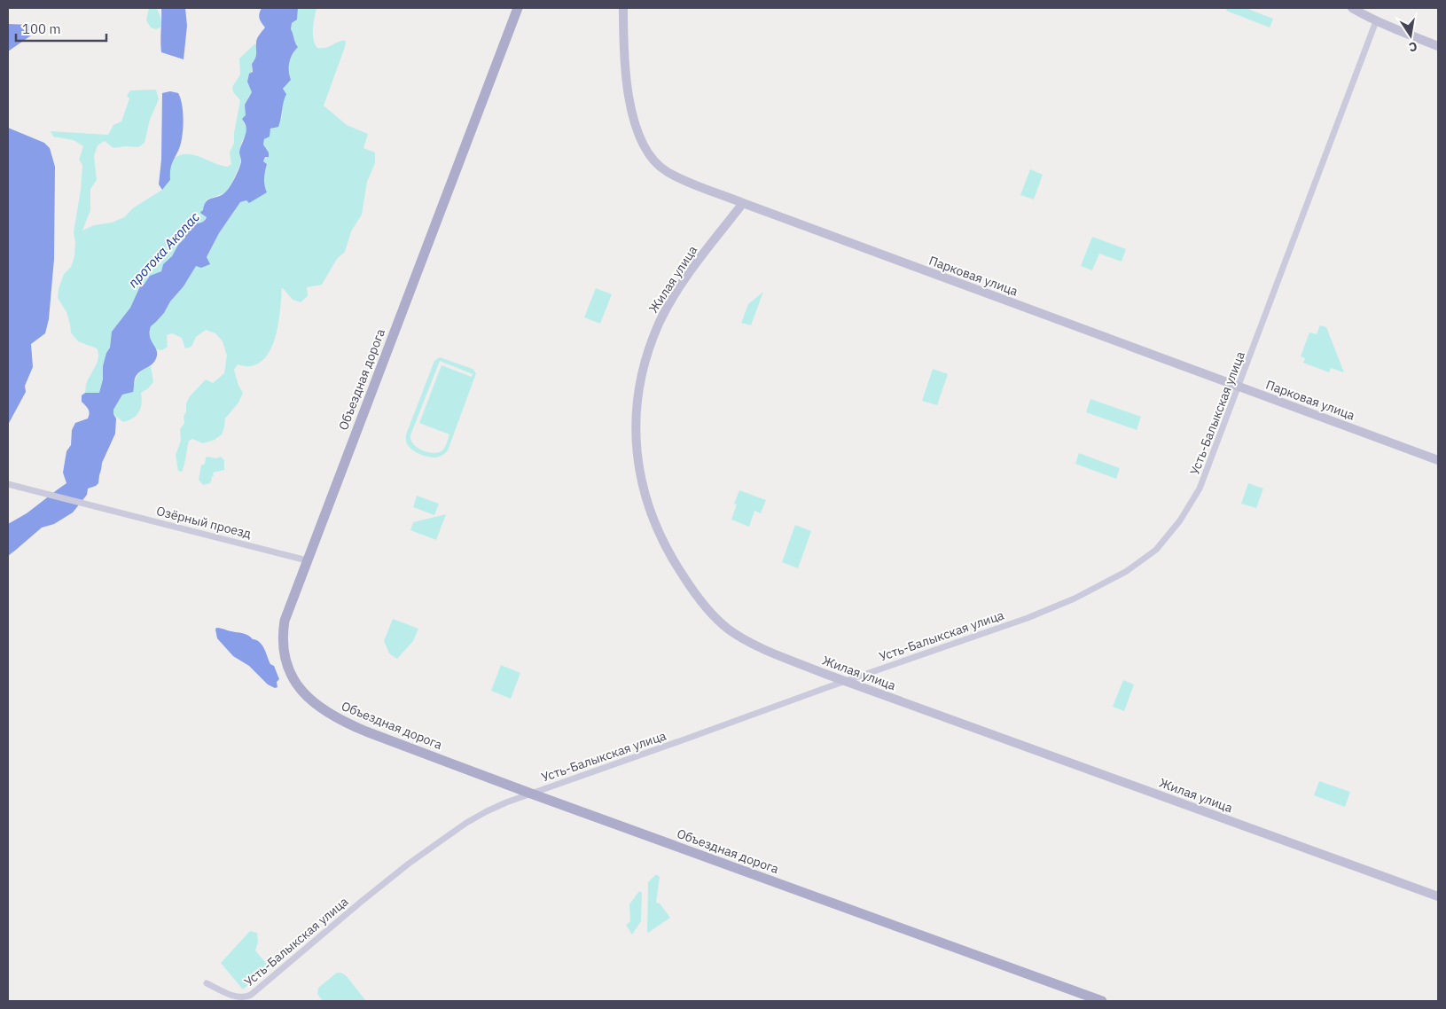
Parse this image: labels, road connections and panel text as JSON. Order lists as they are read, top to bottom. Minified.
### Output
{"streets":{"main road":["Парковая улица","Жилая улица","Объездная дорога"],"street":["Усть-Балыкская улица","Озёрный проезд"]},"crossings":[["Парковая улица","Жилая улица"],["Парковая улица","Усть-Балыкская улица"],["Жилая улица","Усть-Балыкская улица"],["Объездная дорога","Усть-Балыкская улица"],["Объездная дорога","Озёрный проезд"]],"water":["протока Акопас"],"scale_bar":"100 m","north":"bottom"}
